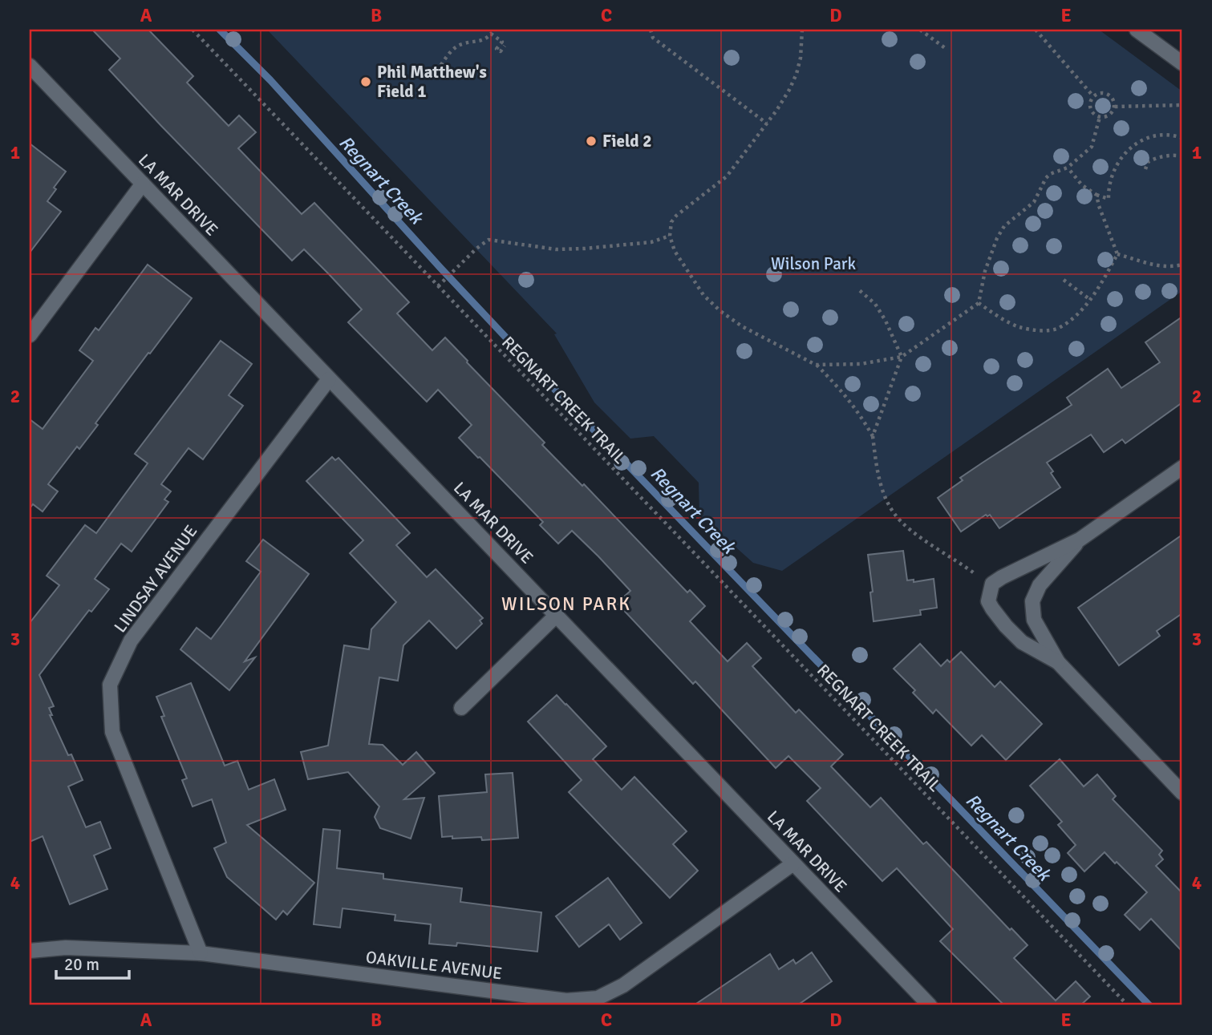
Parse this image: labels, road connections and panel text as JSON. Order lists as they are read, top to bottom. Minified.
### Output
{"streets":{"street":["LA MAR DRIVE","LINDSAY AVENUE","OAKVILLE AVENUE"],"path":["REGNART CREEK TRAIL"]},"crossings":[["LA MAR DRIVE","LINDSAY AVENUE"],["LA MAR DRIVE","OAKVILLE AVENUE"],["LINDSAY AVENUE","OAKVILLE AVENUE"]],"districts":["WILSON PARK"],"water":["Regnart Creek"],"parks":["Wilson Park"],"places":["Phil Matthew's Field 1","Field 2"],"scale_bar":"20 m","grid":{"columns":["A","B","C","D","E"],"rows":["1","2","3","4"]}}
